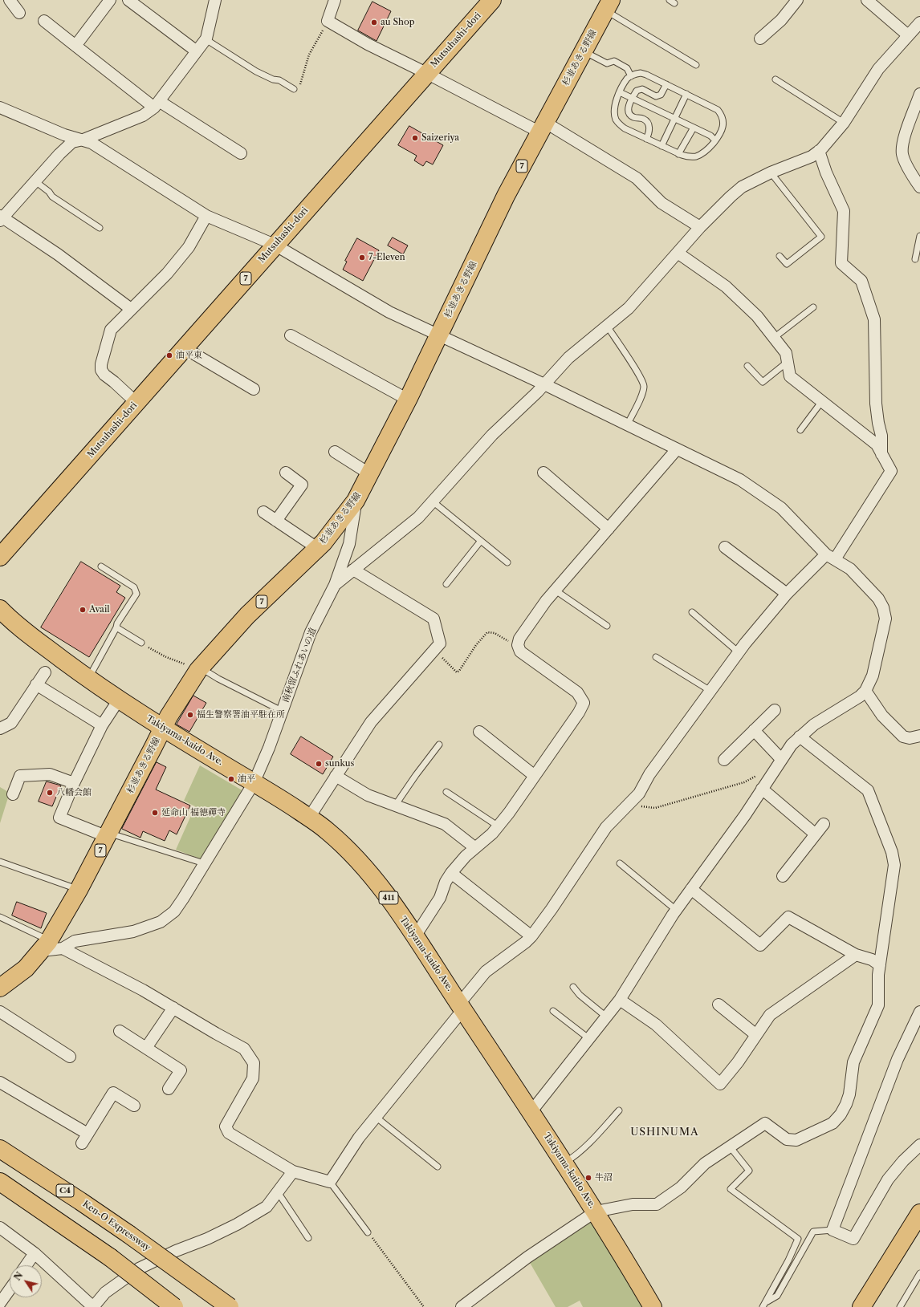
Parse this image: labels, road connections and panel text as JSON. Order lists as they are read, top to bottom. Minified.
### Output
{"streets":{"main road":["Mutsuhashi-dori","杉並あきる野線","7","Takiyama-kaido Ave.","411","C4","Ken-O Expressway"],"street":["南秋留ふれあいの道"]},"crossings":[["杉並あきる野線","南秋留ふれあいの道"],["杉並あきる野線","Takiyama-kaido Ave."],["南秋留ふれあいの道","Takiyama-kaido Ave."]],"districts":["USHINUMA"],"places":["au Shop","Saizeriya","7-Eleven","油平東","Avail","福生警察署油平駐在所","sunkus","油平","八幡会館","延命山 福德禪寺","牛沼"],"north":"top left"}
